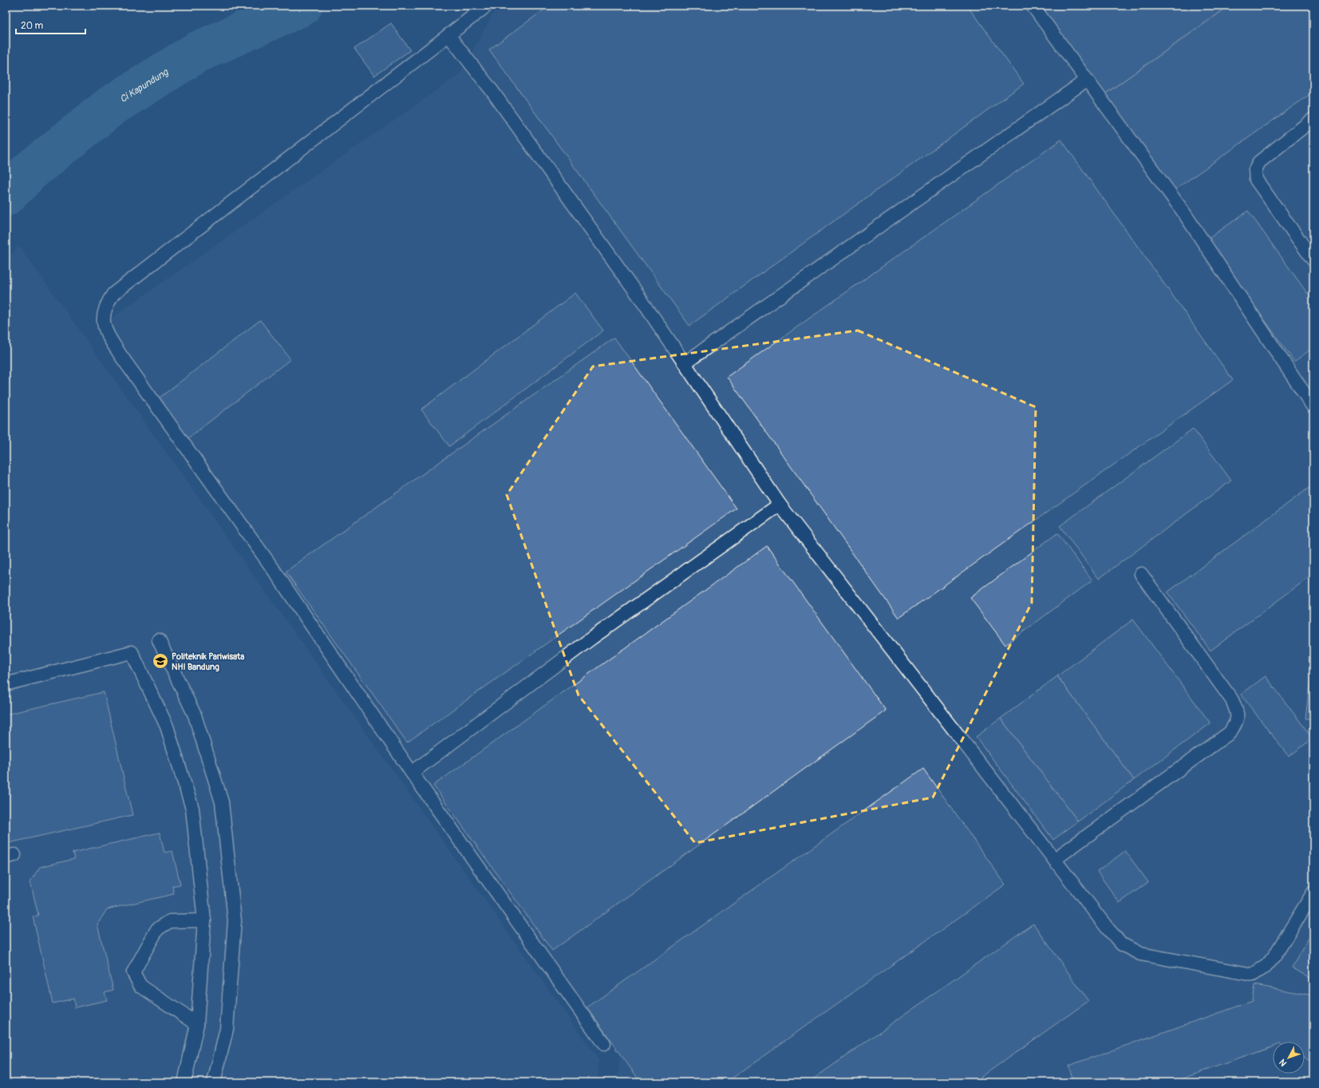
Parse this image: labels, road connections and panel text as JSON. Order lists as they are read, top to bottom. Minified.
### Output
{"water":["Ci Kapundung"],"places":{"school or university":["Politeknik Pariwisata NHI Bandung"]},"scale_bar":"20 m","north":"bottom left"}
